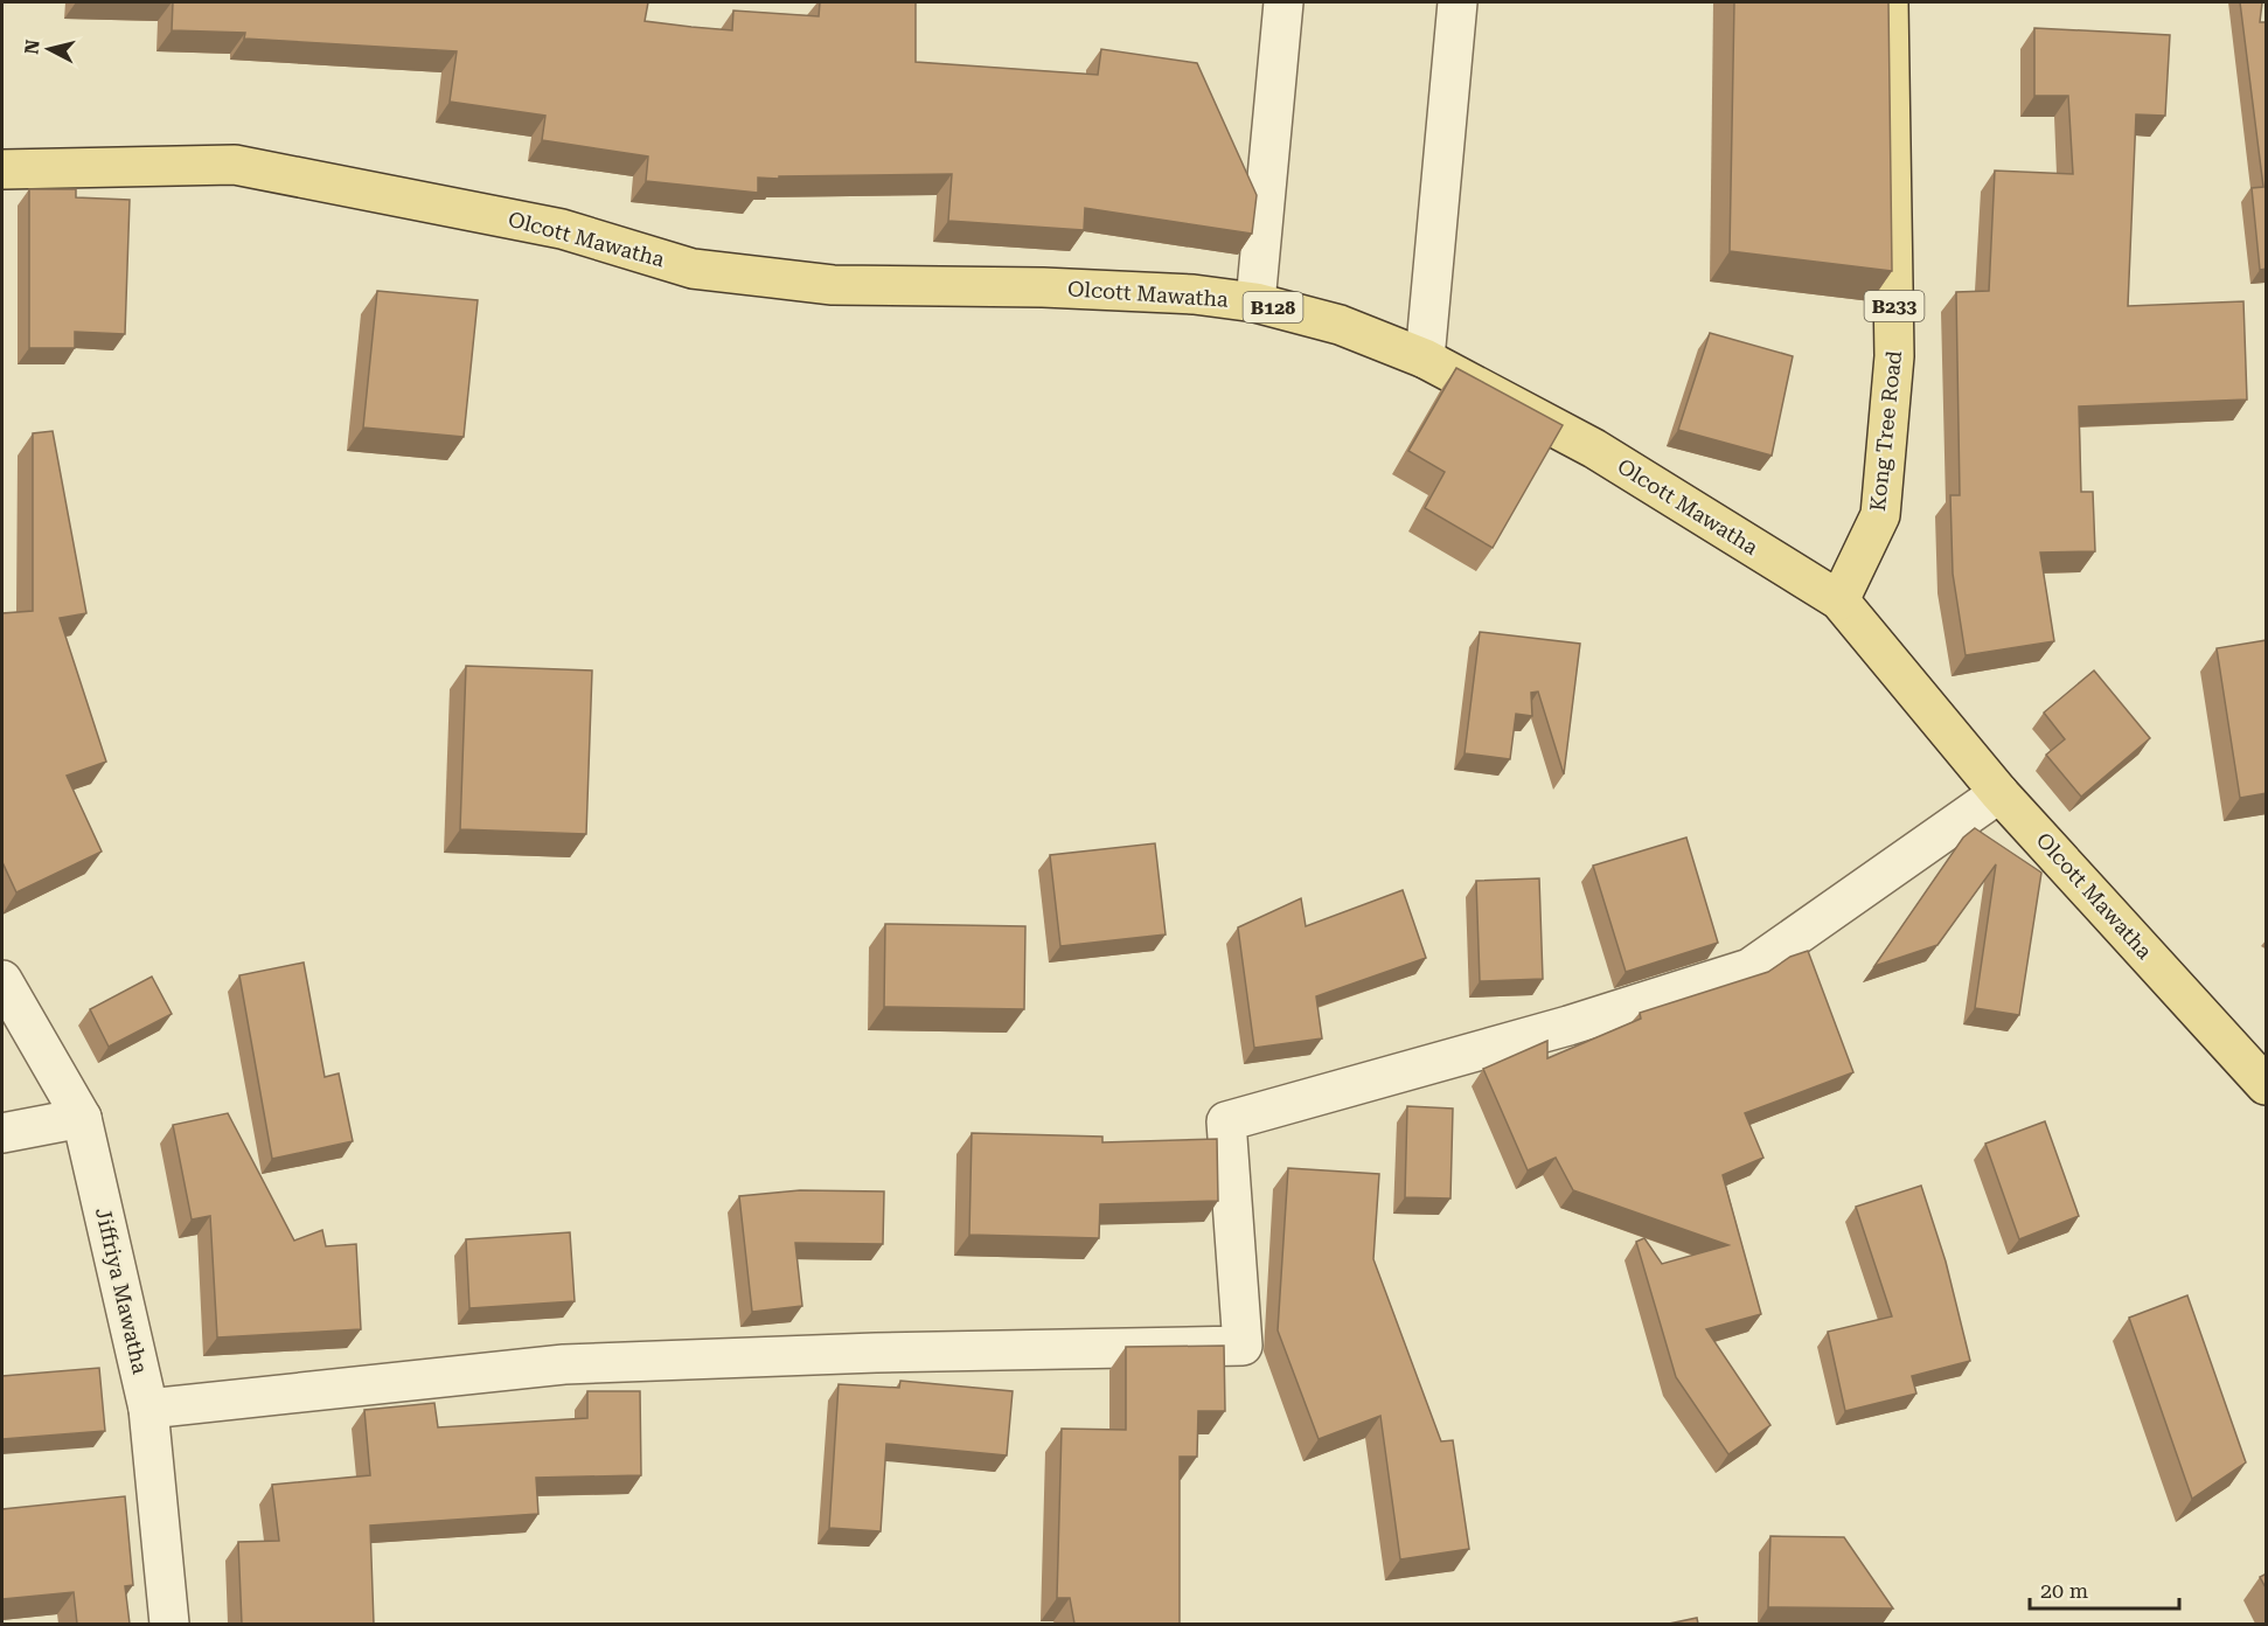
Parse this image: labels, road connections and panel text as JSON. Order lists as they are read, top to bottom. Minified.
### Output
{"streets":{"main road":["Olcott Mawatha","B233","B128","Kong Tree Road"],"street":["Jiffriya Mawatha"]},"crossings":[["Olcott Mawatha","Kong Tree Road"]],"scale_bar":"20 m","north":"left"}
